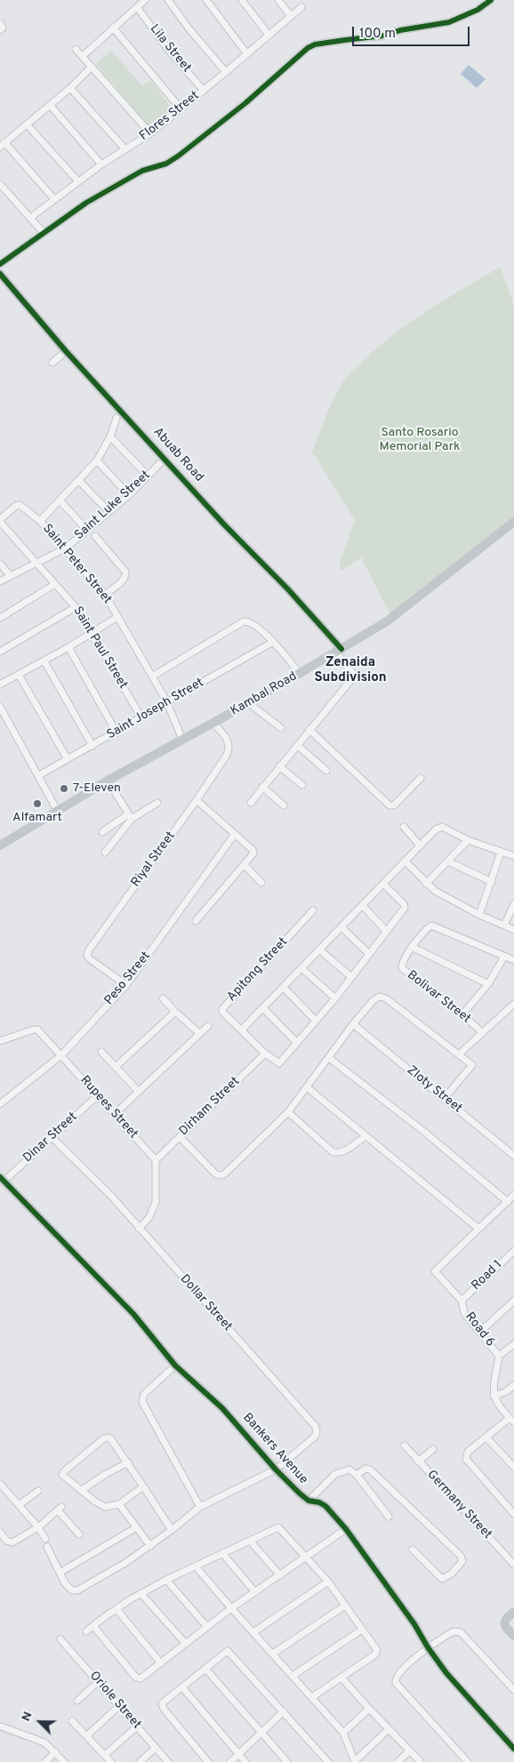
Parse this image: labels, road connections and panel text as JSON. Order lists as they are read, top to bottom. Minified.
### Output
{"streets":{"street":["Lila Street","Flores Street","Abuab Road","Saint Luke Street","Saint Peter Street","Saint Paul Street","Kambal Road","Saint Joseph Street","Riyal Street","Apitong Street","Peso Street","Bolivar Street","Zloty Street","Dirham Street","Rupees Street","Dinar Street","Road 1","Dollar Street","Road 6","Bankers Avenue","Germany Street","Oriole Street"]},"crossings":[["Lila Street","Flores Street"],["Abuab Road","Kambal Road"],["Saint Luke Street","Saint Peter Street"],["Saint Luke Street","Saint Paul Street"],["Saint Peter Street","Saint Paul Street"],["Saint Peter Street","Kambal Road"],["Saint Peter Street","Saint Joseph Street"],["Saint Paul Street","Saint Joseph Street"],["Kambal Road","Riyal Street"],["Riyal Street","Peso Street"],["Peso Street","Rupees Street"],["Dirham Street","Rupees Street"],["Rupees Street","Dinar Street"],["Dinar Street","Dollar Street"],["Dinar Street","Bankers Avenue"],["Road 1","Road 6"],["Dollar Street","Bankers Avenue"]],"districts":["Zenaida Subdivision"],"parks":["Santo Rosario Memorial Park"],"places":["7-Eleven","Alfamart"],"scale_bar":"100 m","north":"top left"}
